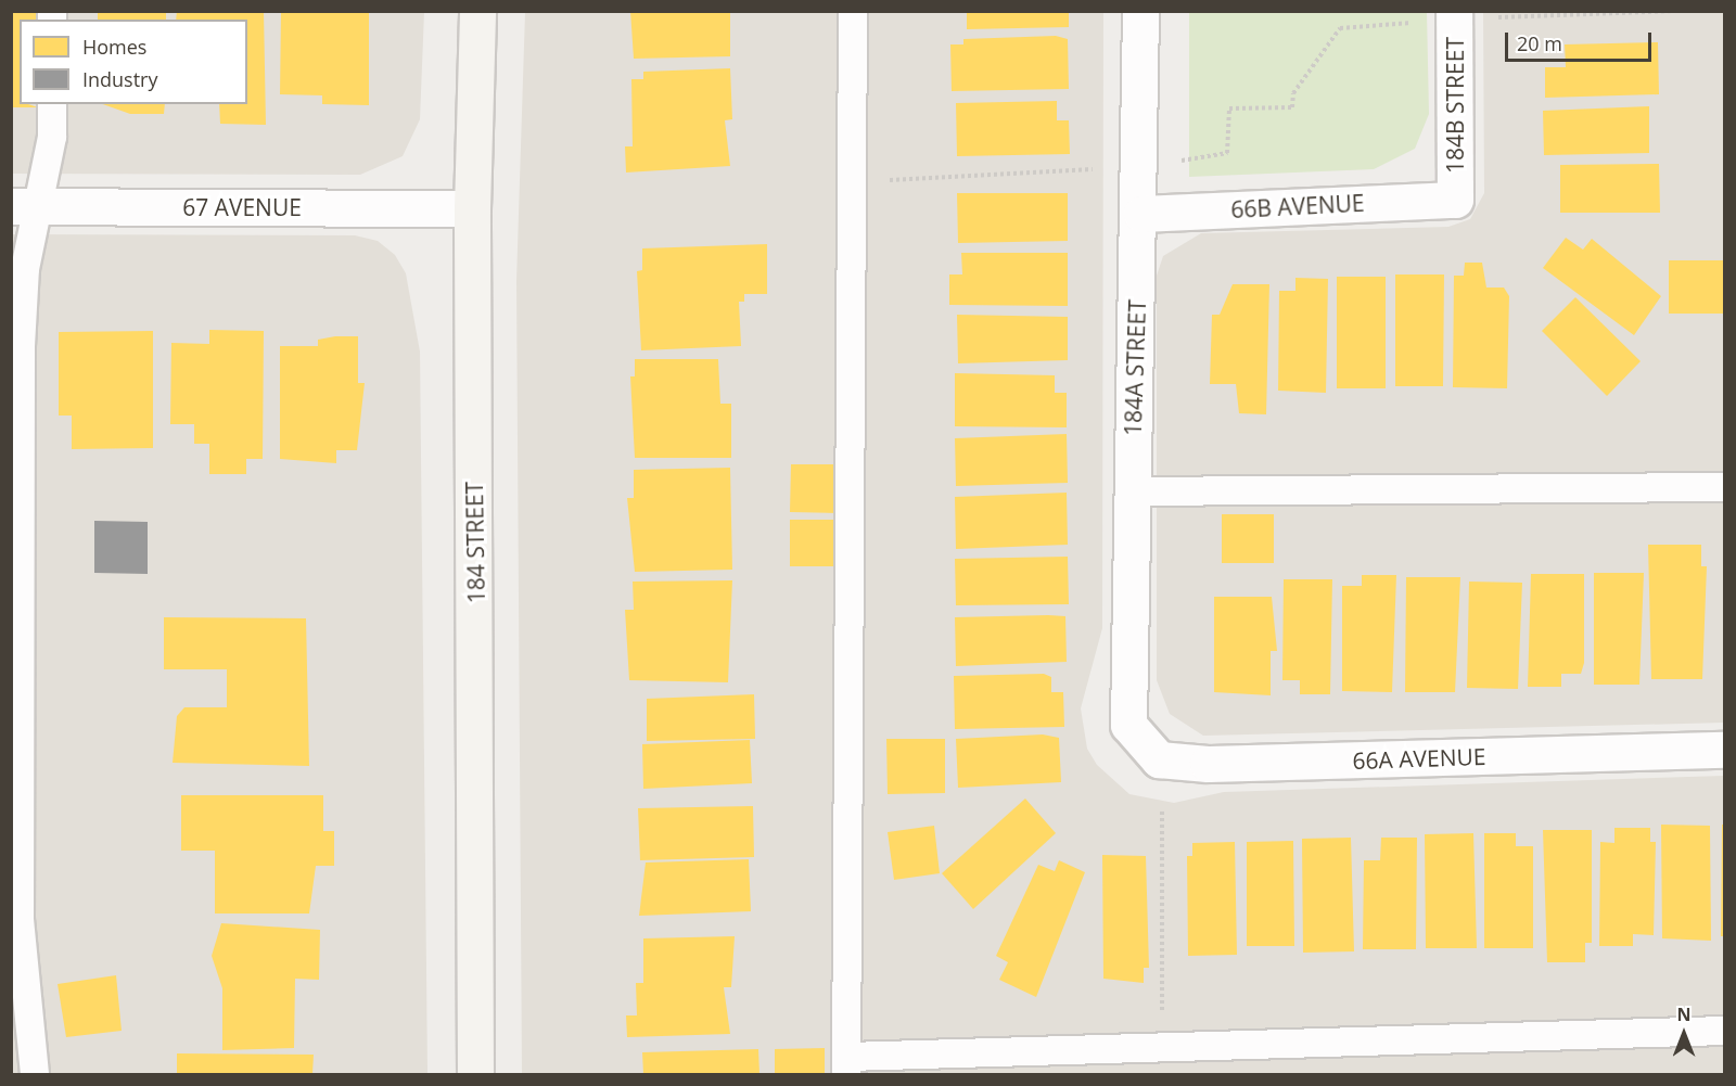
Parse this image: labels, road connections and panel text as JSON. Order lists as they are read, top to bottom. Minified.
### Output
{"streets":{"main road":["184 STREET"],"street":["184B STREET","66B AVENUE","67 AVENUE","184A STREET","66A AVENUE"]},"crossings":[["184B STREET","66B AVENUE"],["66B AVENUE","184A STREET"],["67 AVENUE","184 STREET"],["184A STREET","66A AVENUE"]],"legend":["Homes","Industry"],"scale_bar":"20 m","north":"top"}
